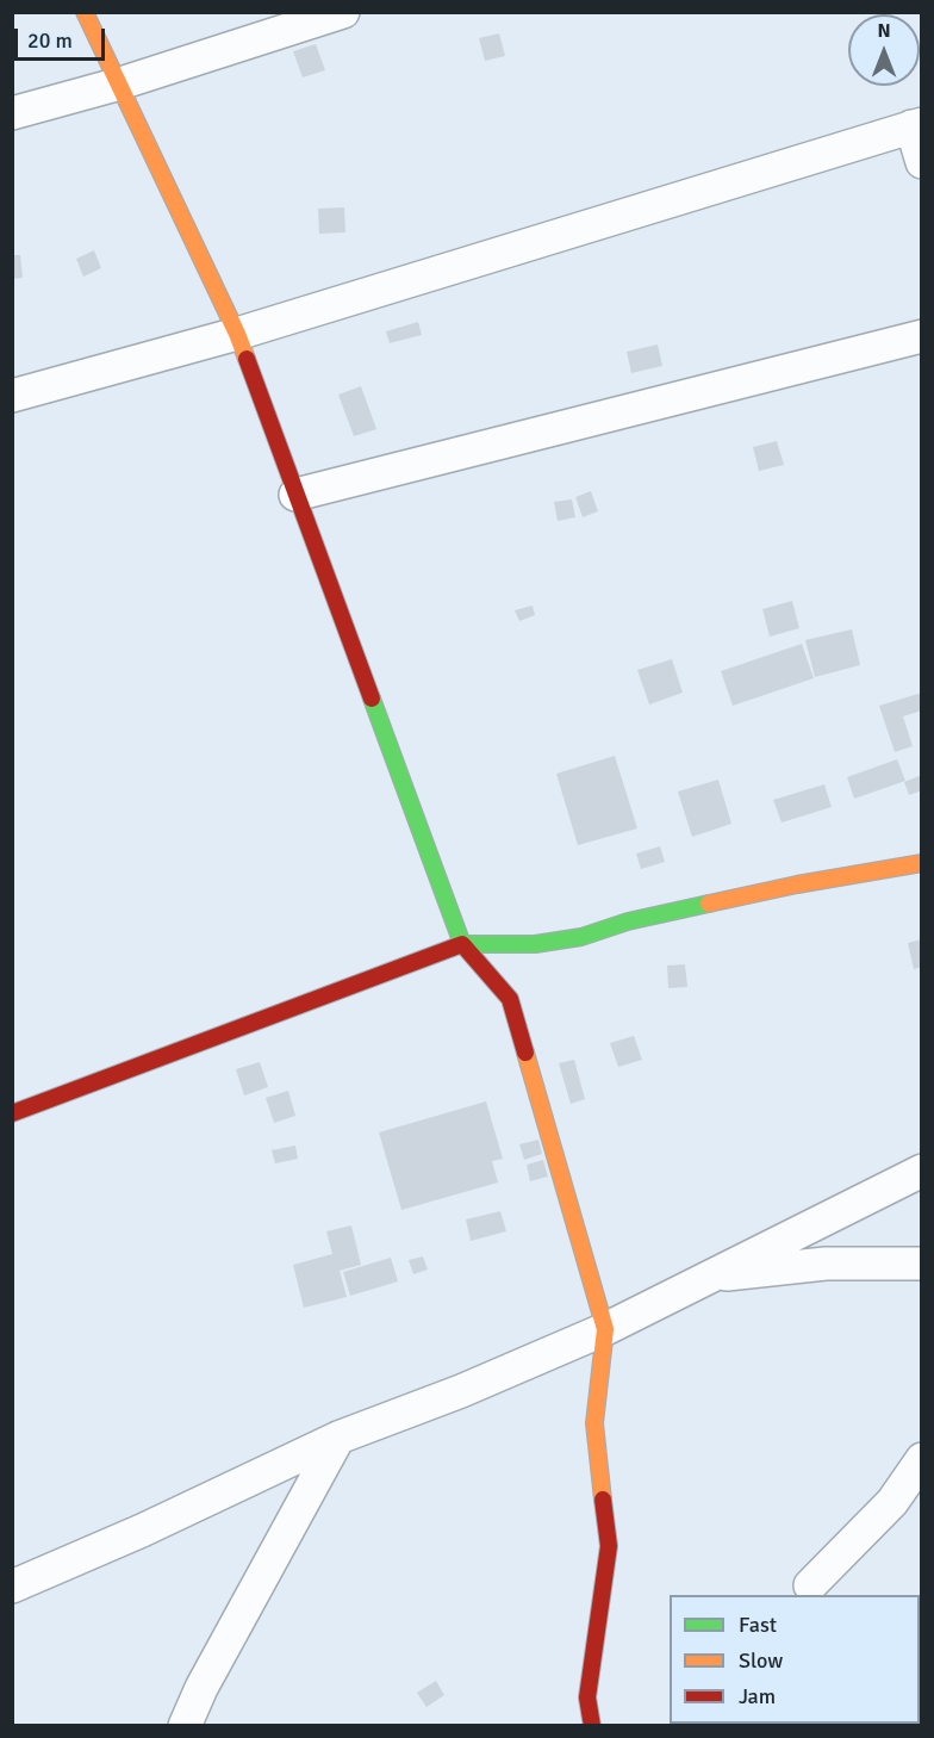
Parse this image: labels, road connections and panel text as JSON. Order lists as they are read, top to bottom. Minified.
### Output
{"legend":["Fast","Slow","Jam"],"scale_bar":"20 m","north":"top"}
